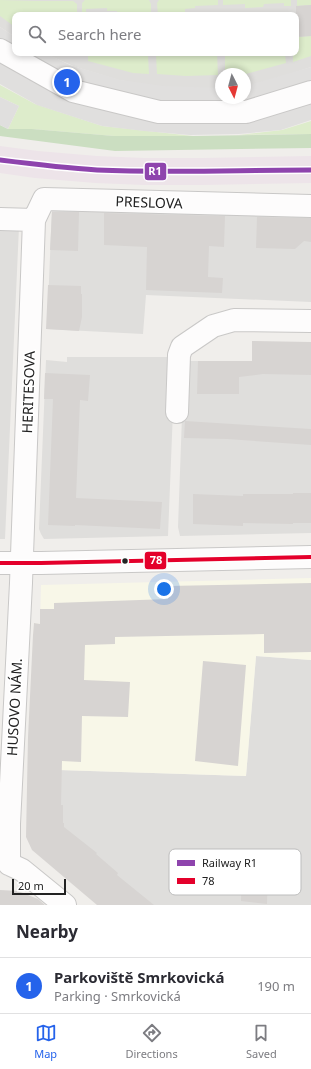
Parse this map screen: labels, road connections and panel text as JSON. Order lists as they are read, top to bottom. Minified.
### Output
{"streets":{"street":["PRESLOVA","HERITESOVA","HUSOVO NÁM."]},"crossings":[["PRESLOVA","HERITESOVA"],["HERITESOVA","HUSOVO NÁM."]],"lines":["rail line R1","transit line 78"],"legend":["Railway R1","78"],"scale_bar":"20 m","north":"bottom","page":{"search":"Search here","pins":"1","scale":"20 m","heading":"Nearby","list":[{"mark":"1","name":"Parkoviště Smrkovická","note":"Parking · Smrkovická","value":"190 m"}],"nav":["Map","Directions","Saved"]}}
